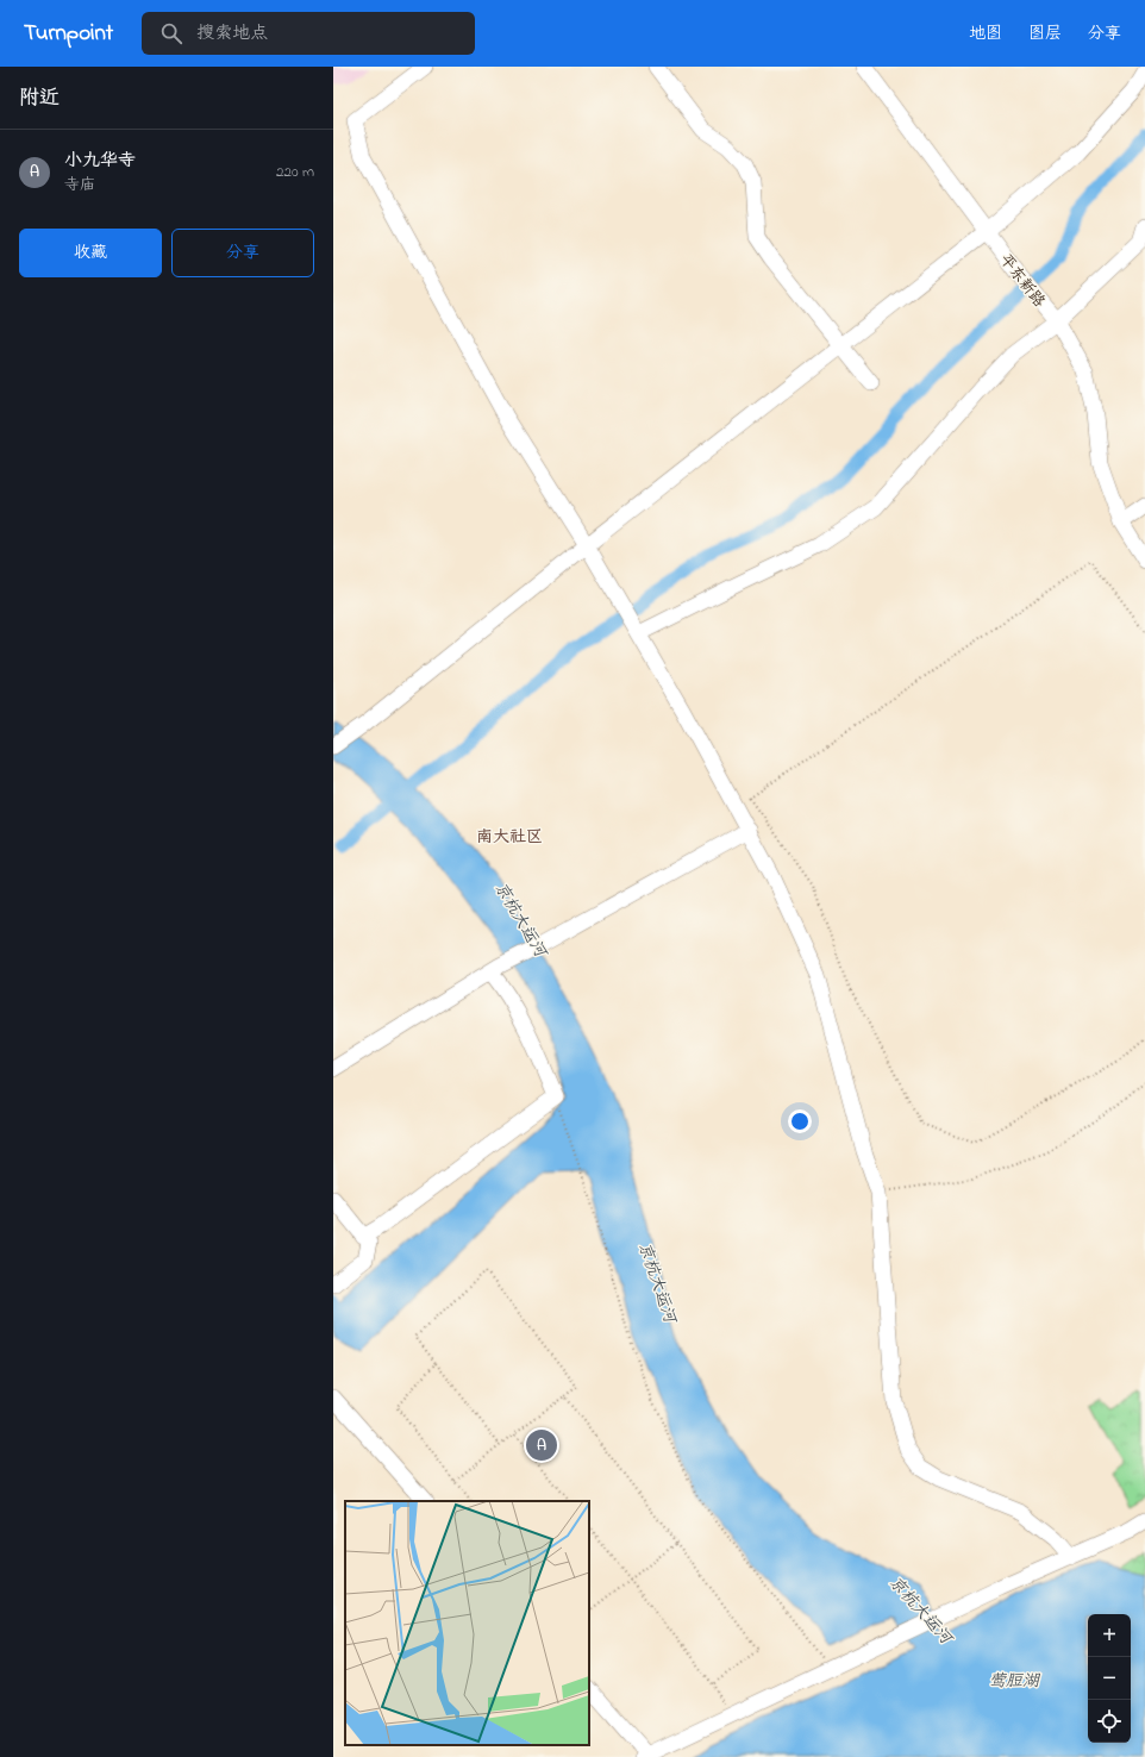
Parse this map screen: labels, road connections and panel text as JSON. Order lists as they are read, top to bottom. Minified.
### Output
{"streets":{"street":["平东新路"]},"districts":["南大社区"],"water":["京杭大运河","莺脰湖"],"page":{"header":"Turnpoint","search":"搜索地点","nav":["地图","图层","分享"],"heading":"附近","list":[{"mark":"A","name":"小九华寺","note":"寺庙","value":"220 m"}],"buttons":["收藏","分享"],"pins":"A","map_buttons":["+","−"]}}
